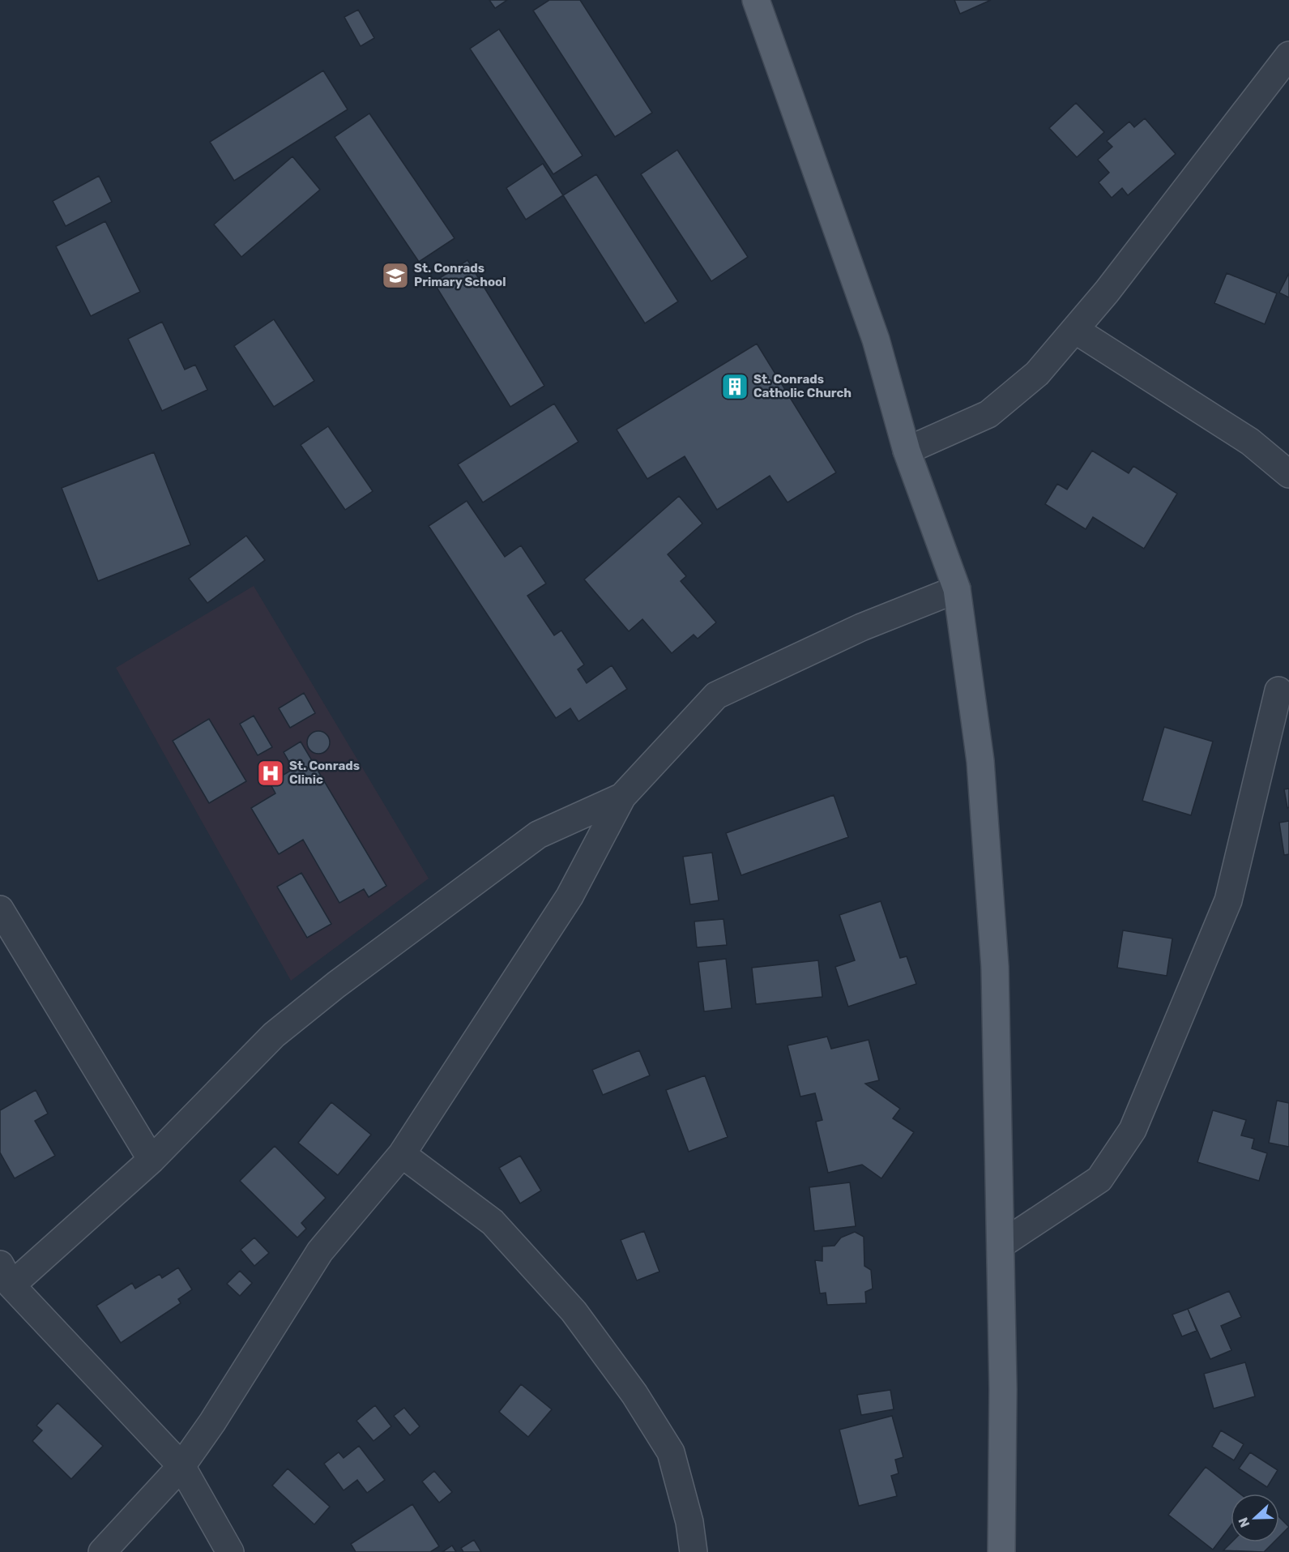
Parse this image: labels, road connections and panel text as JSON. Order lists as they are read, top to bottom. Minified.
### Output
{"places":{"school or university":["St. Conrads Primary School"],"building":["St. Conrads Catholic Church"],"hospital":["St. Conrads Clinic"]},"north":"left"}
